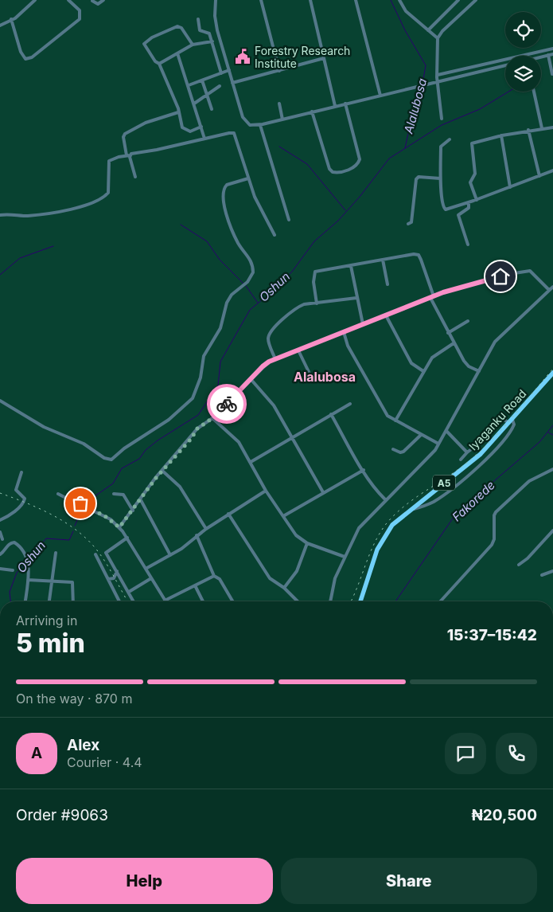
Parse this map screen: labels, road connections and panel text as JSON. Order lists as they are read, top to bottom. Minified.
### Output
{"streets":{"highway":["Iyaganku Road","A5"]},"districts":["Alalubosa"],"water":["Alalubosa","Oshun","Fakorede"],"places":{"public building":["Forestry Research Institute"]},"page":{"heading":["5 min","Arriving in","15:37–15:42"],"panel":["Alex","Courier · 4.4","Order #9063","₦20,500"],"bar":"On the way · 870 m","round":"A","buttons":["Help","Share"]}}
